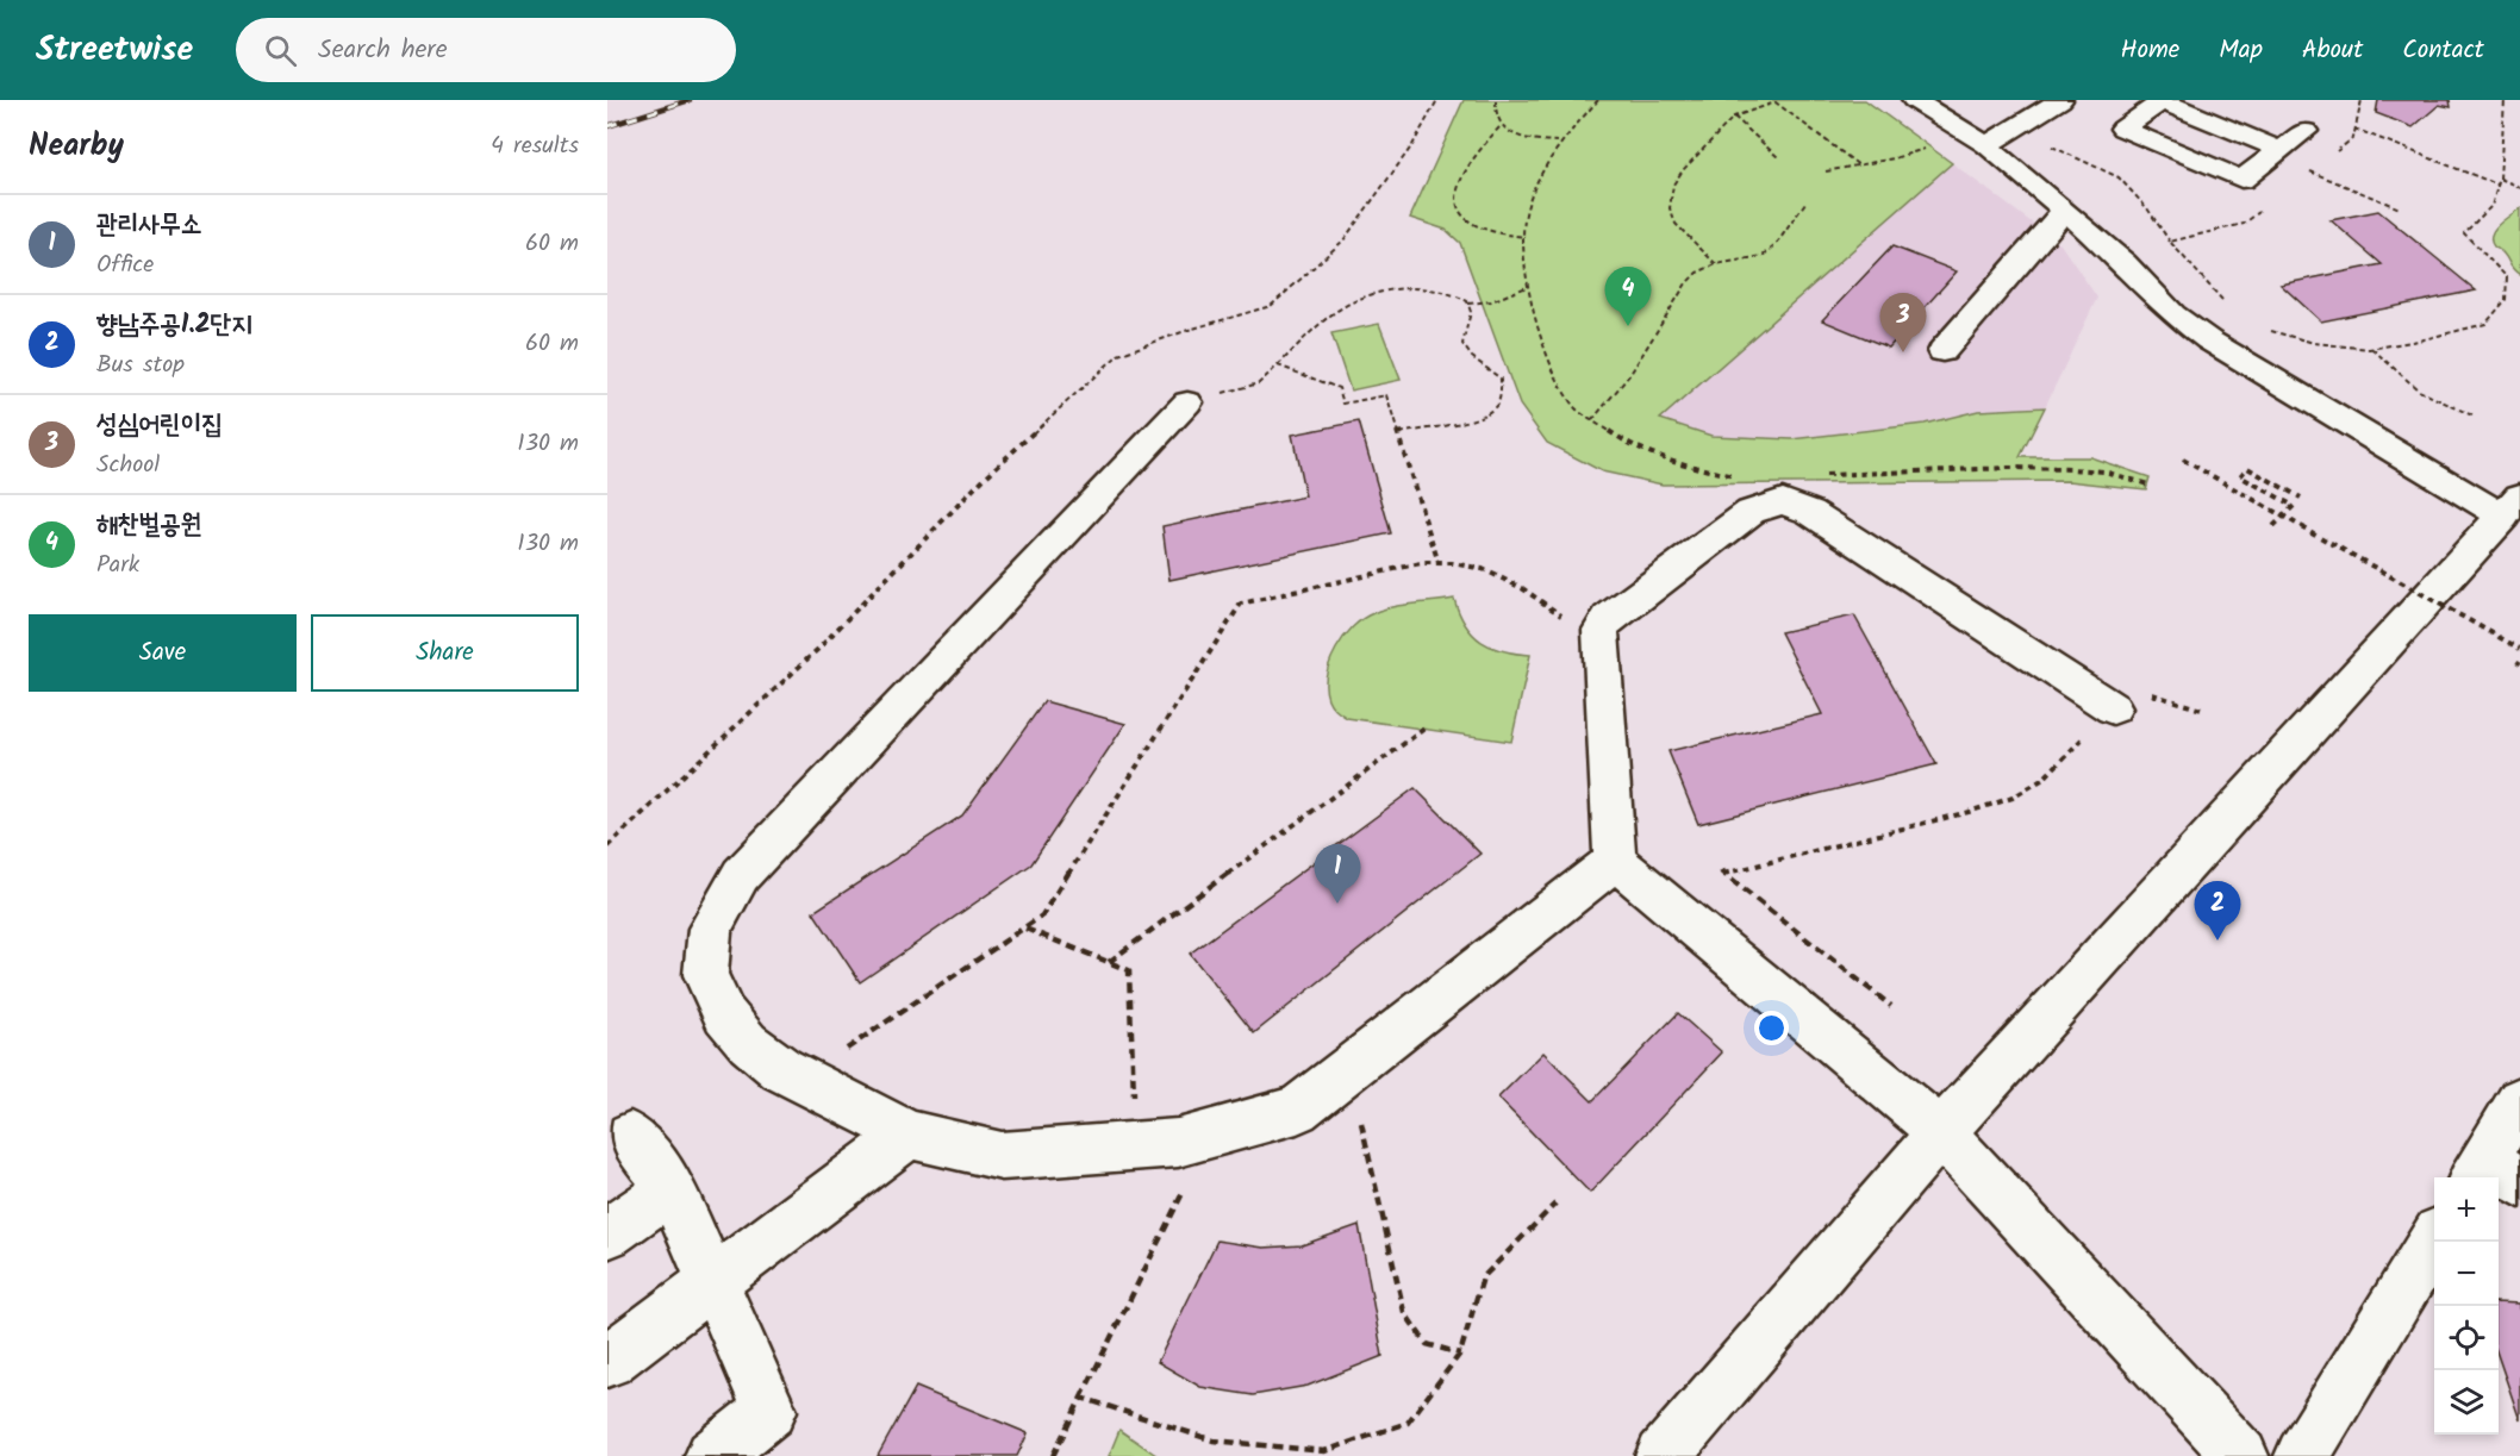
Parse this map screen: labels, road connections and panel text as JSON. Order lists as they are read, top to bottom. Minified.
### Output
{"page":{"header":"Streetwise","search":"Search here","nav":["Home","Map","About","Contact"],"heading":["Nearby","4 results"],"list":[{"mark":"1","name":"관리사무소","note":"Office","value":"60 m"},{"mark":"2","name":"향남주공1.2단지","note":"Bus stop","value":"60 m"},{"mark":"3","name":"성심어린이집","note":"School","value":"130 m"},{"mark":"4","name":"해찬벌공원","note":"Park","value":"130 m"}],"pins":["4","3","1","2"],"buttons":["Save","Share"],"map_buttons":["+","−"]}}
